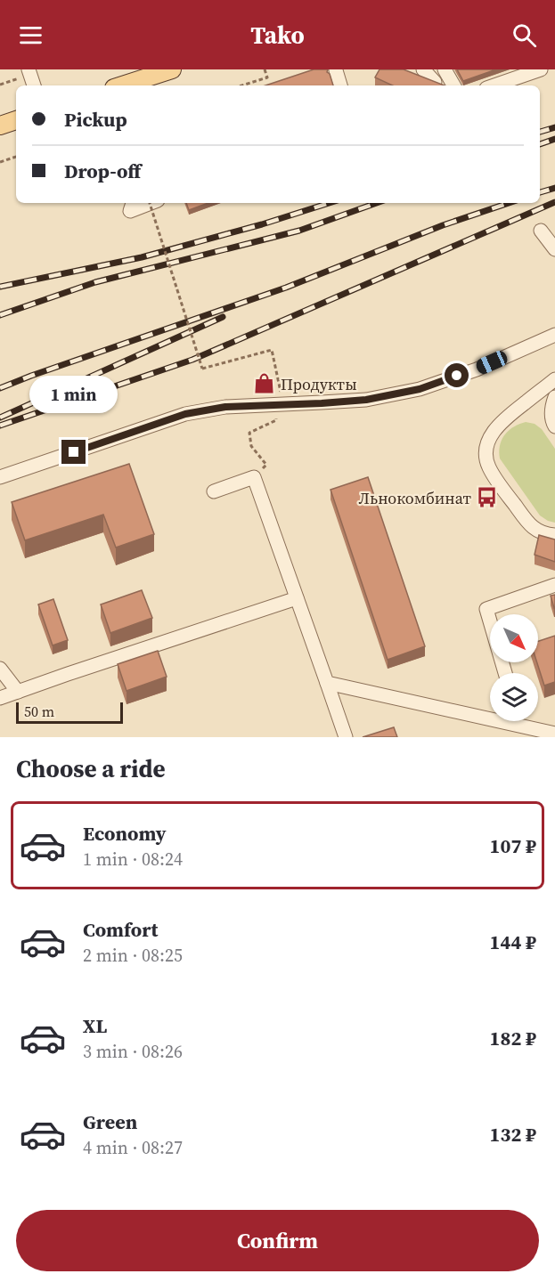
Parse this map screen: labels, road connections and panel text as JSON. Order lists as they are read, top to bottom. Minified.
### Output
{"places":{"shop":["Продукты"],"bus stop":["Льнокомбинат"]},"scale_bar":"50 m","north":"bottom right","page":{"header":"Tako","banner":["Pickup","Drop-off"],"bubble":"1 min","scale":"50 m","heading":"Choose a ride","list":[{"name":"Economy","note":"1 min · 08:24","value":"107 ₽"},{"name":"Comfort","note":"2 min · 08:25","value":"144 ₽"},{"name":"XL","note":"3 min · 08:26","value":"182 ₽"},{"name":"Green","note":"4 min · 08:27","value":"132 ₽"}],"buttons":"Confirm"}}
